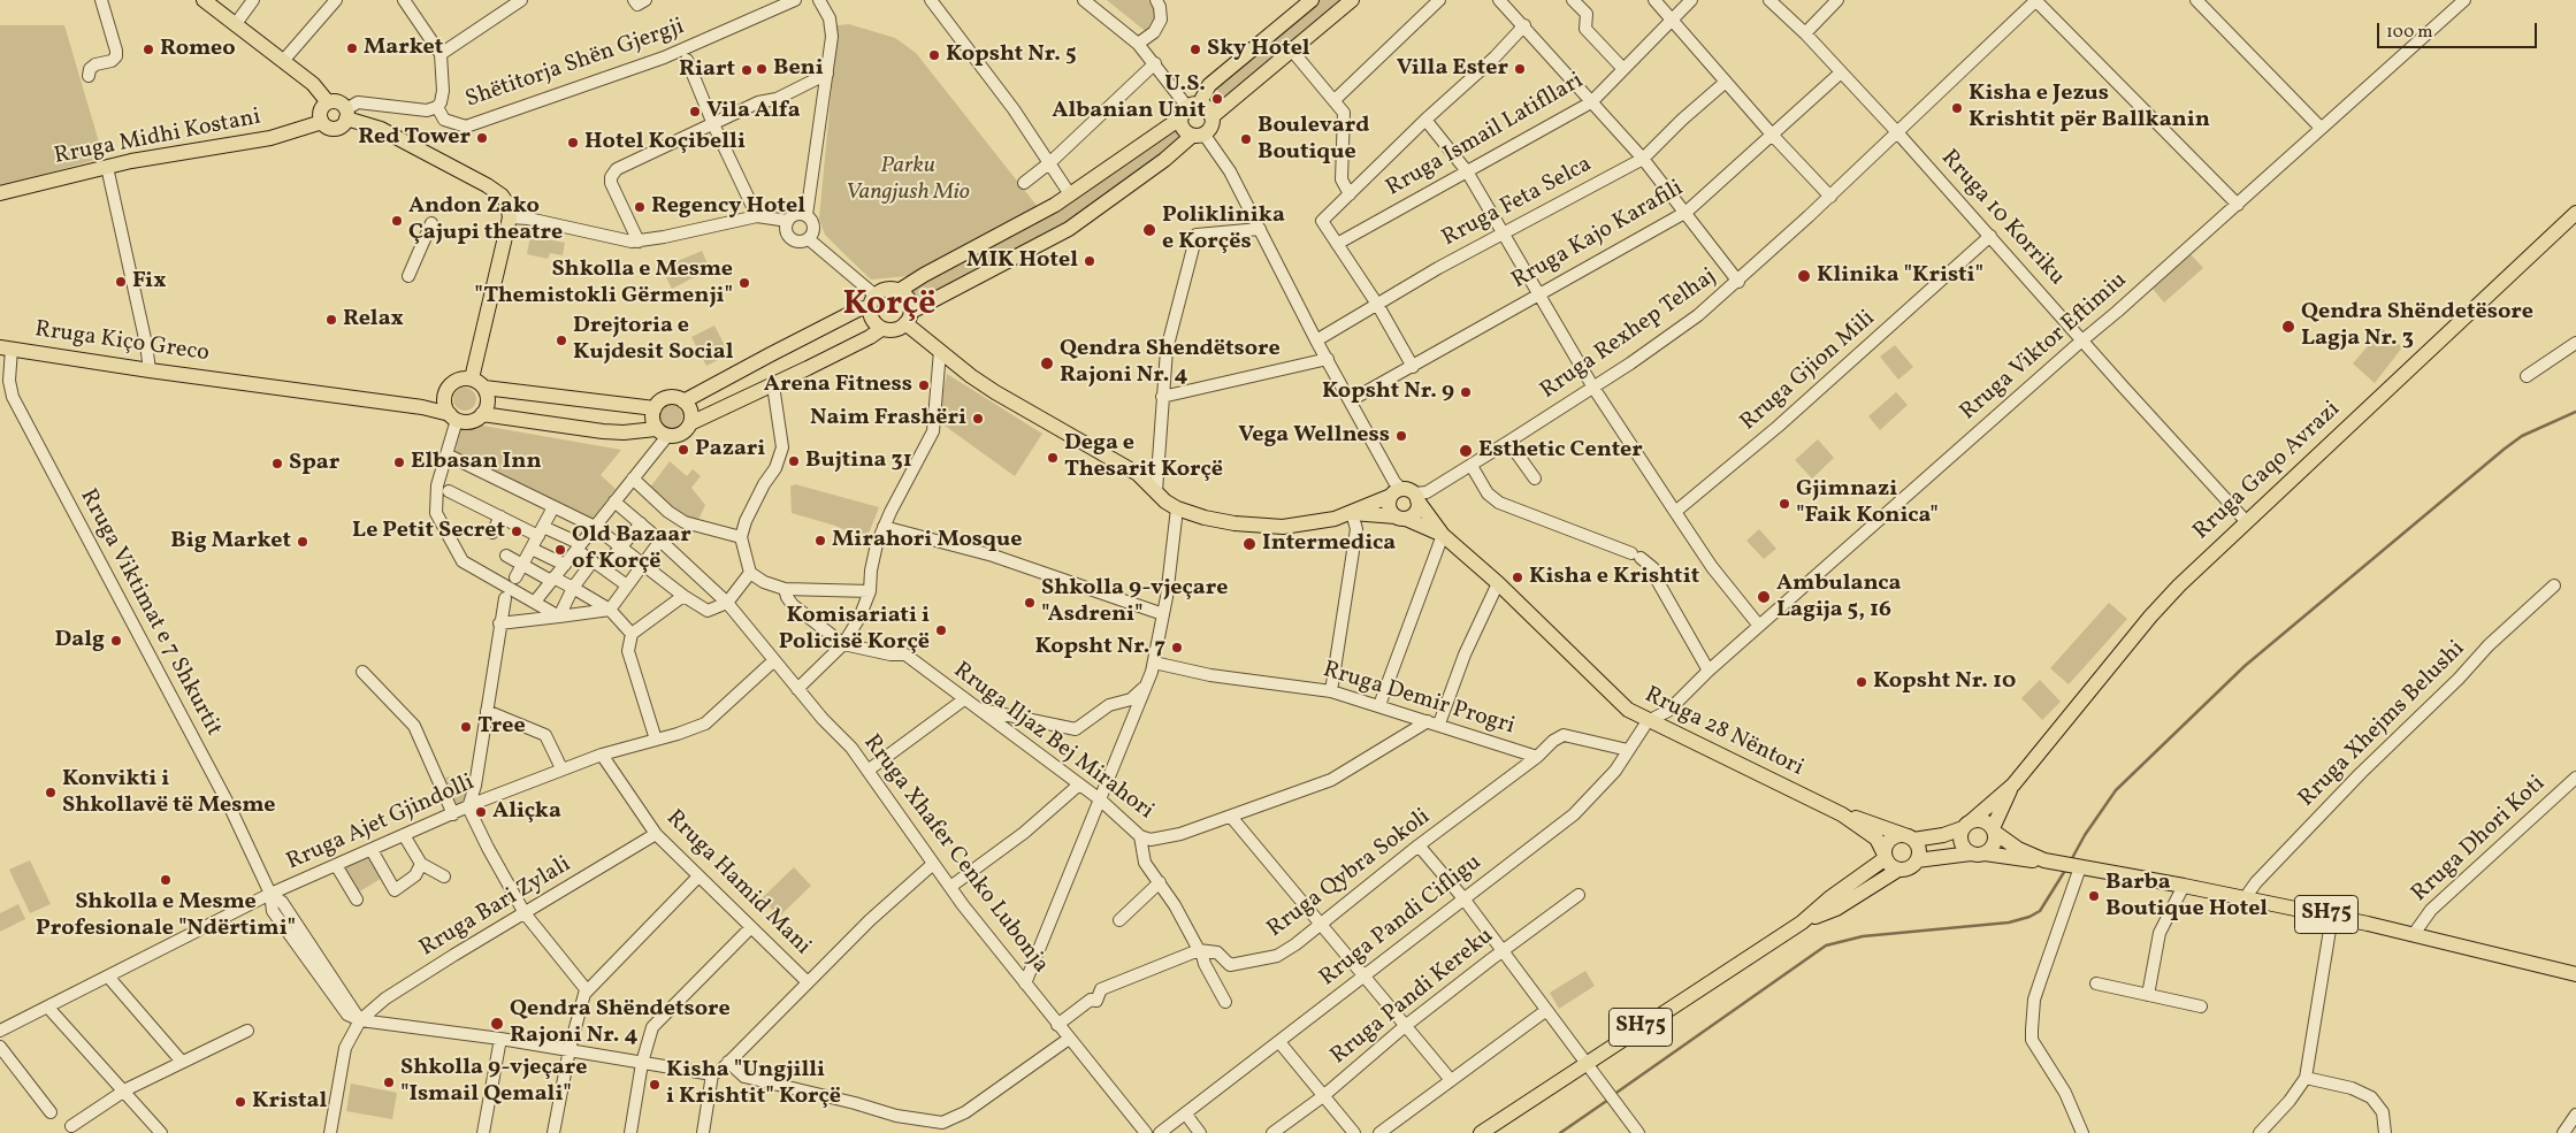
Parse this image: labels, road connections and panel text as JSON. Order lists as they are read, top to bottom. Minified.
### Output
{"streets":{"main road":["Rruga Midhi Kostani","Rruga Kiço Greco","Rruga Gaqo Avrazi","Rruga 28 Nëntori","SH75"],"street":["Shëtitorja Shën Gjergji","Rruga Ismail Latifllari","Rruga Feta Selca","Rruga 10 Korriku","Rruga Kajo Karafili","Rruga Rexhep Telhaj","Rruga Viktor Eftimiu","Rruga Gjion Mili","Rruga Viktimat e 7 Shkurtit","Rruga Demir Progri","Rruga Xhejms Belushi","Rruga Iljaz Bej Mirahori","Rruga Ajet Gjindolli","Rruga Dhori Koti","Rruga Xhafer Cenko Lubonja","Rruga Qybra Sokoli","Rruga Hamid Mani","Rruga Bari Zylali","Rruga Pandi Cifligu","Rruga Pandi Kereku"]},"crossings":[["Rruga 10 Korriku","Rruga Kajo Karafili"],["Rruga 10 Korriku","Rruga Rexhep Telhaj"],["Rruga 10 Korriku","Rruga Viktor Eftimiu"],["Rruga 10 Korriku","Rruga Gjion Mili"],["Rruga 10 Korriku","Rruga Gaqo Avrazi"],["Rruga Rexhep Telhaj","Rruga 28 Nëntori"],["Rruga Kiço Greco","Rruga Viktimat e 7 Shkurtit"],["Rruga Viktor Eftimiu","Rruga 28 Nëntori"],["Rruga Viktor Eftimiu","Rruga Pandi Cifligu"],["Rruga Gaqo Avrazi","SH75"],["Rruga Viktimat e 7 Shkurtit","Rruga Ajet Gjindolli"],["Rruga Viktimat e 7 Shkurtit","Rruga Bari Zylali"],["Rruga Demir Progri","Rruga Iljaz Bej Mirahori"],["Rruga Demir Progri","Rruga Qybra Sokoli"],["Rruga Demir Progri","Rruga Pandi Cifligu"],["Rruga Xhejms Belushi","SH75"],["Rruga 28 Nëntori","SH75"],["Rruga 28 Nëntori","Rruga Pandi Cifligu"],["Rruga Ajet Gjindolli","Rruga Xhafer Cenko Lubonja"],["Rruga Ajet Gjindolli","Rruga Hamid Mani"],["Rruga Dhori Koti","SH75"],["Rruga Hamid Mani","Rruga Bari Zylali"]],"districts":["Korçë"],"parks":["Parku Vangjush Mio"],"places":["Market","Romeo","Sky Hotel","Kopsht Nr. 5","Beni","Villa Ester","Riart","U.S. Albanian Unit","Kisha e Jezus Krishtit për Ballkanin","Vila Alfa","Red Tower","Boulevard Boutique","Hotel Koçibelli","Regency Hotel","Andon Zako Çajupi theatre","Poliklinika e Korçës","MIK Hotel","Klinika \"Kristi\"","Fix","Shkolla e Mesme \"Themistokli Gërmenji\"","Relax","Qendra Shëndetësore Lagja Nr. 3","Drejtoria e Kujdesit Social","Qendra Shendëtsore Rajoni Nr. 4","Arena Fitness","Kopsht Nr. 9","Naim Frashëri","Vega Wellness","Pazari","Esthetic Center","Dega e Thesarit Korçë","Bujtina 31","Elbasan Inn","Spar","Gjimnazi \"Faik Konica\"","Le Petit Secret","Mirahori Mosque","Big Market","Intermedica","Old Bazaar of Korçë","Kisha e Krishtit","Ambulanca Lagija 5, 16","Shkolla 9-vjeçare \"Asdreni\"","Komisariati i Policisë Korçë","Dalg","Kopsht Nr. 7","Kopsht Nr. 10","Tree","Konvikti i Shkollavë të Mesme","Aliçka","Shkolla e Mesme Profesionale \"Ndërtimi\"","Barba Boutique Hotel","Qendra Shëndetsore Rajoni Nr. 4","Shkolla 9-vjeçare \"Ismail Qemali\"","Kisha \"Ungjilli i Krishtit\" Korçë","Kristal"],"scale_bar":"100 m"}
